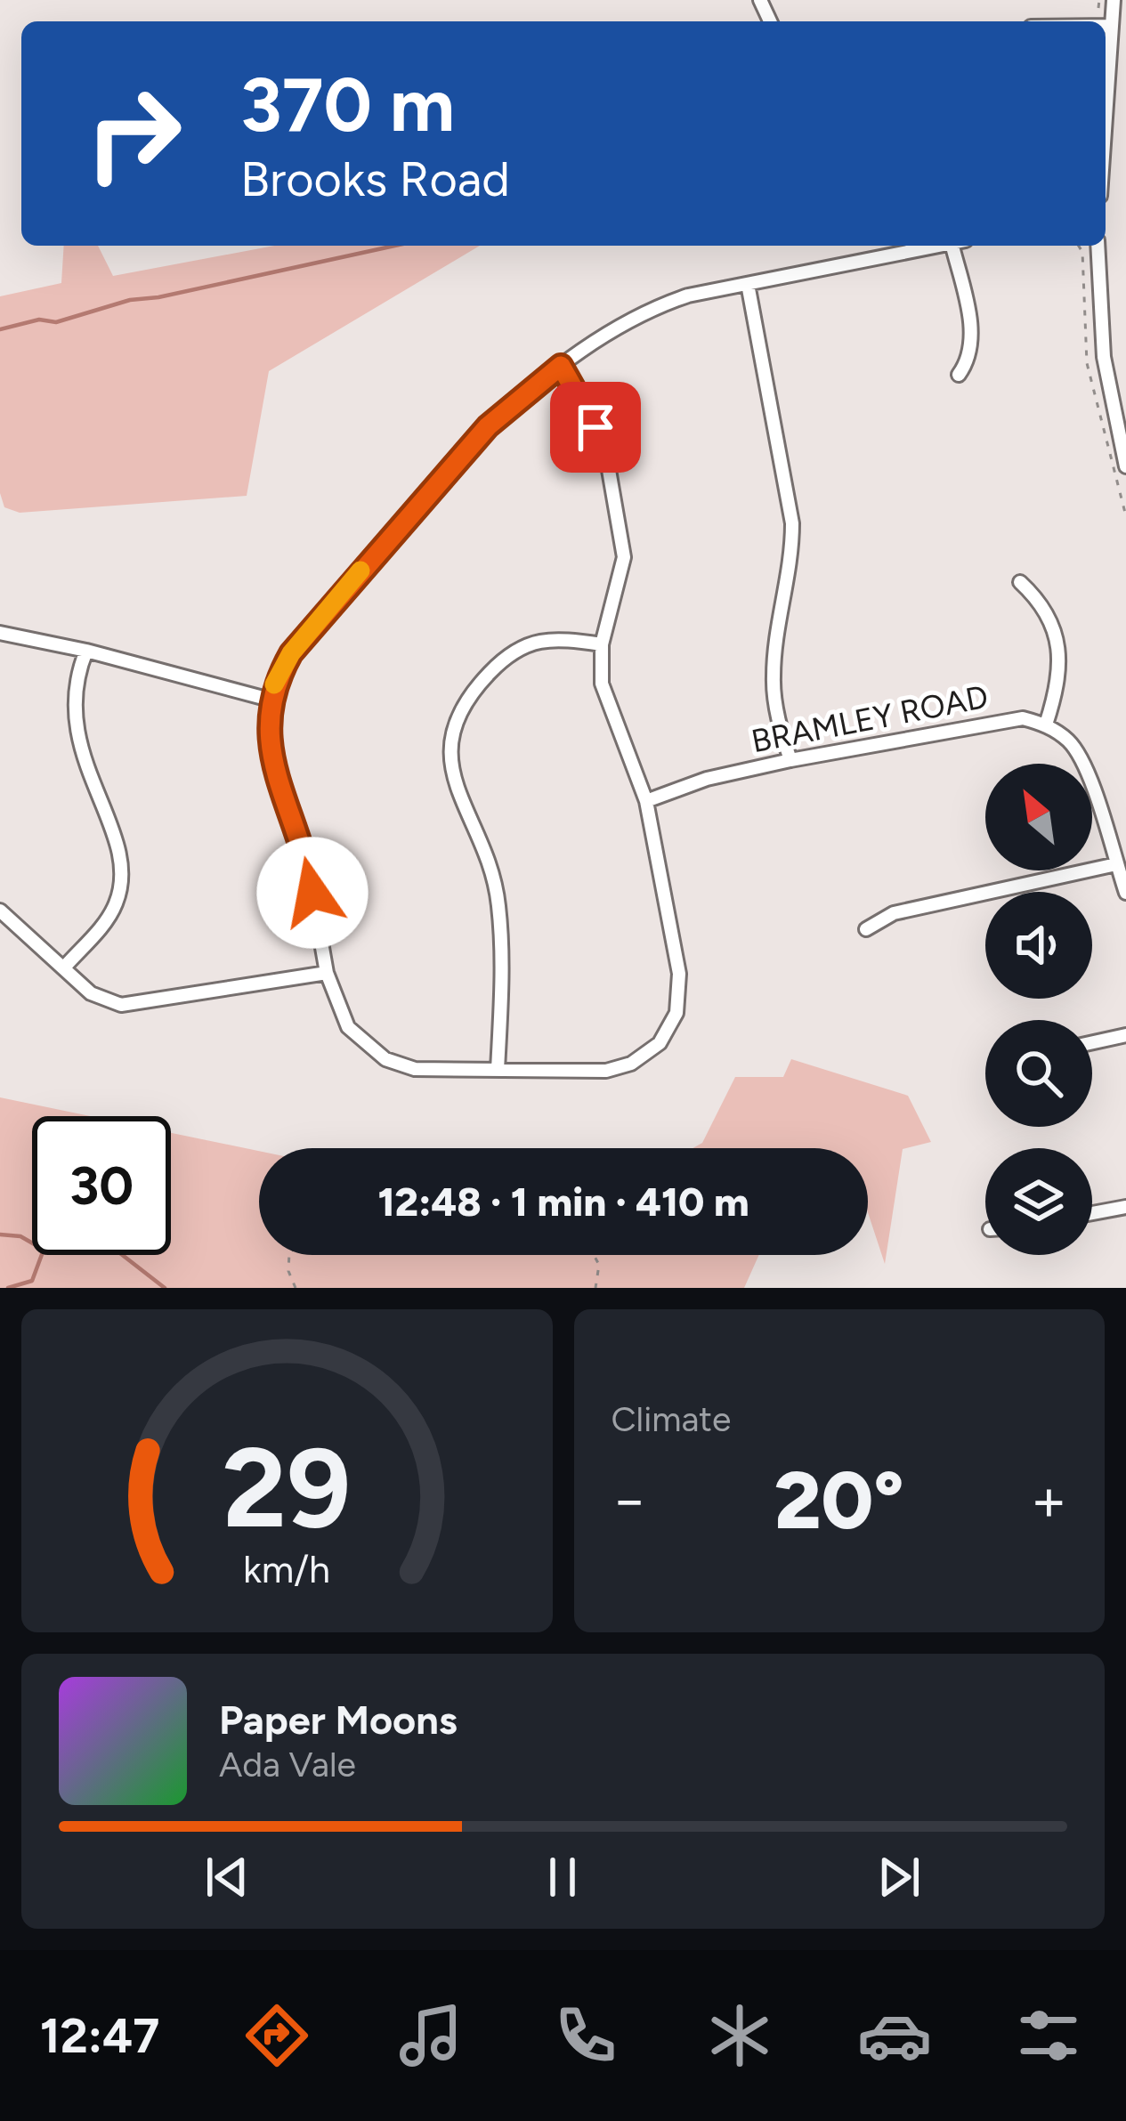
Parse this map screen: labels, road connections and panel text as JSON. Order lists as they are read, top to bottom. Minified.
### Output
{"streets":{"street":["BRAMLEY ROAD"]},"north":"top left","page":{"turn":["370 m","Brooks Road"],"limit":"30","trip":"12:48 · 1 min · 410 m","tile":"Climate","heat":["−","20°","+"],"song":["Paper Moons","Ada Vale"],"tabs":"12:47","gauge":["29","km/h"]}}
